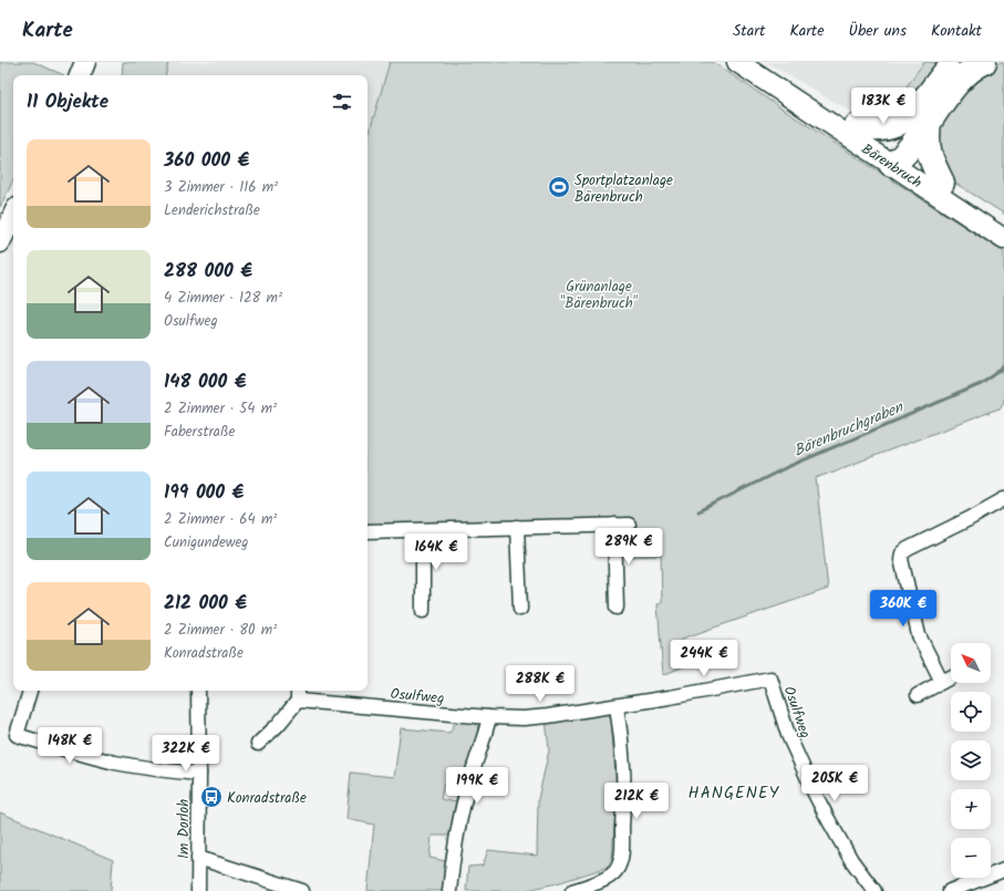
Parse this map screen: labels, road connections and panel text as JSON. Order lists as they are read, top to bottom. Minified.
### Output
{"streets":{"main road":["Bärenbruch"],"street":["Osulfweg","Im Dorloh"]},"districts":["HANGENEY"],"water":["Bärenbruchgraben"],"parks":["Grünanlage \"Bärenbruch\""],"places":{"sports":["Sportplatzanlage Bärenbruch"],"bus stop":["Konradstraße"]},"north":"top left","page":{"header":"Karte","nav":["Start","Karte","Über uns","Kontakt"],"heading":"11 Objekte","price":["183K €","289K €","164K €","360K €","244K €","288K €","148K €","322K €","205K €","199K €","212K €"],"list":[{"name":"360 000 €","note":"3 Zimmer · 116 m² · Lenderichstraße"},{"name":"288 000 €","note":"4 Zimmer · 128 m² · Osulfweg"},{"name":"148 000 €","note":"2 Zimmer · 54 m² · Faberstraße"},{"name":"199 000 €","note":"2 Zimmer · 64 m² · Cunigundeweg"},{"name":"212 000 €","note":"2 Zimmer · 80 m² · Konradstraße"}],"map_buttons":["+","−"]}}
